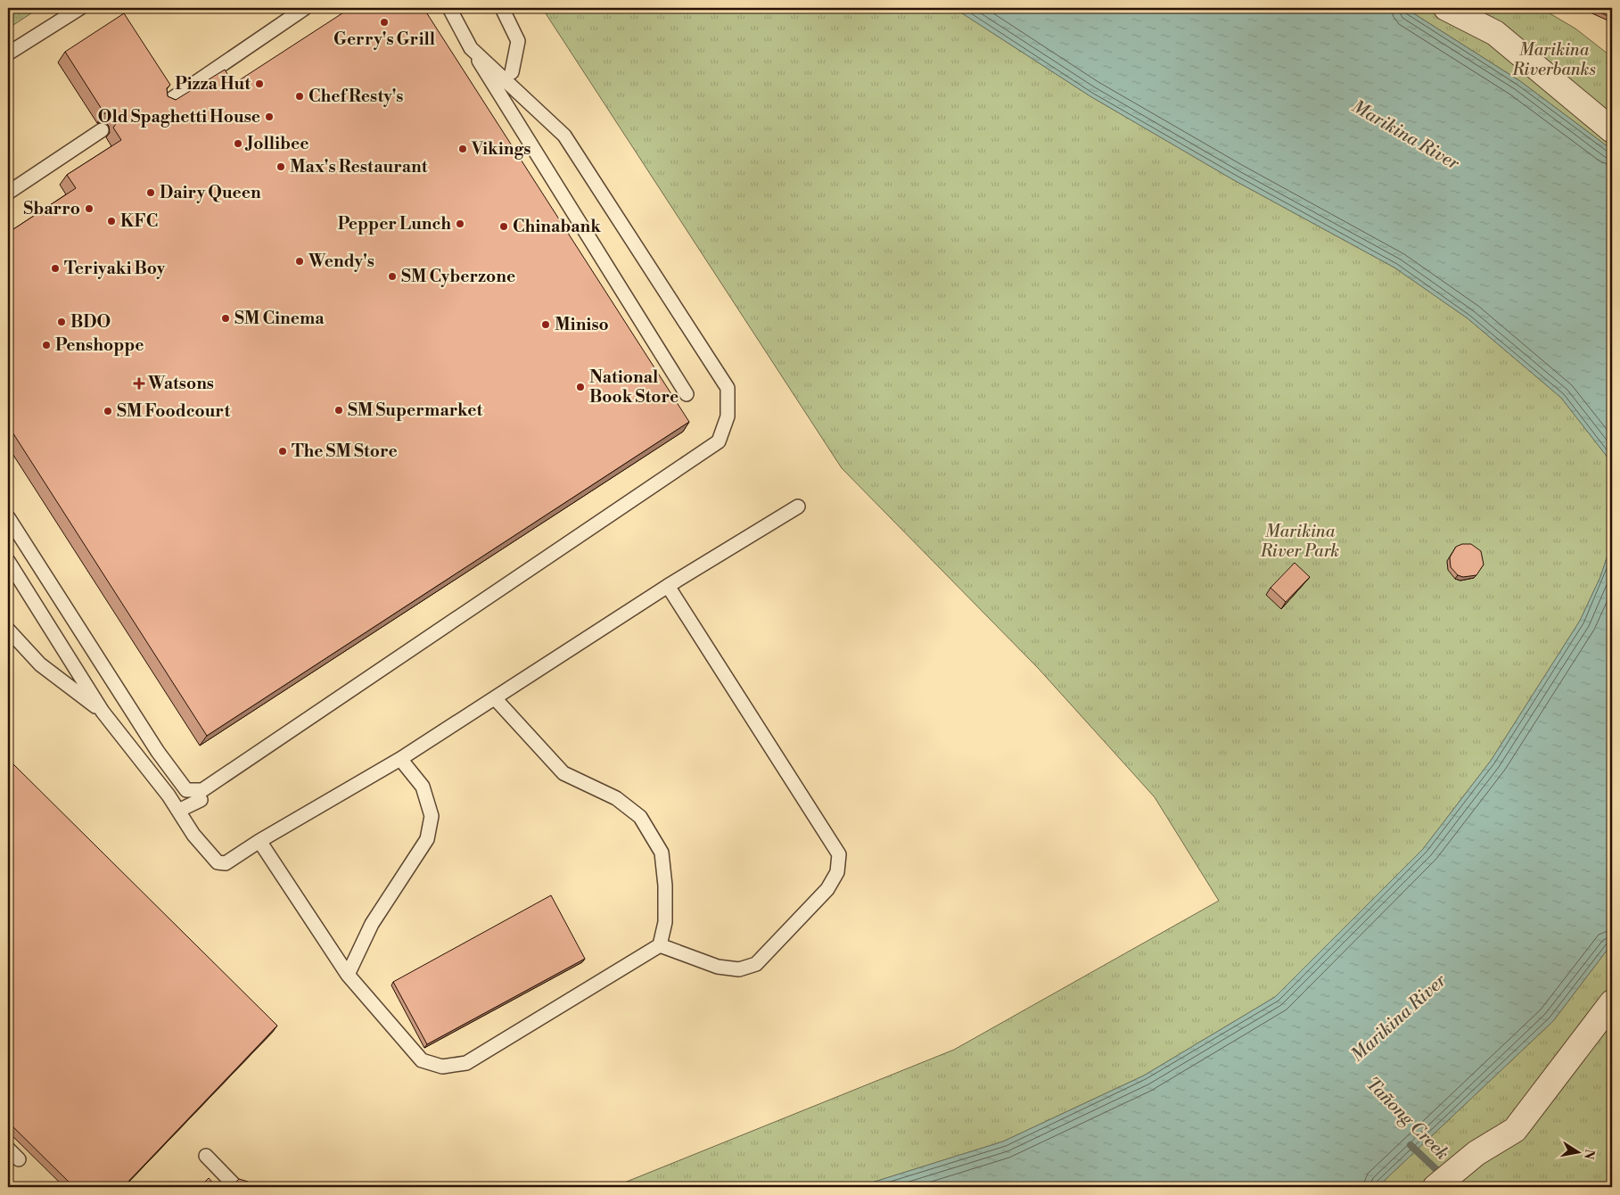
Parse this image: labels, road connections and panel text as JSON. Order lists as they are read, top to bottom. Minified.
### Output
{"water":["Marikina River","Tañong Creek"],"parks":["Marikina Riverbanks","Marikina River Park"],"places":{"other":["Gerry's Grill","Pizza Hut","Chef Resty's","Old Spaghetti House","Jollibee","Vikings","Max's Restaurant","Dairy Queen","Sbarro","KFC","Pepper Lunch","Chinabank","Wendy's","Teriyaki Boy","SM Cyberzone","SM Cinema","BDO","Miniso","Penshoppe","National Book Store","SM Supermarket","SM Foodcourt","The SM Store"],"health":["Watsons"]},"north":"right"}
